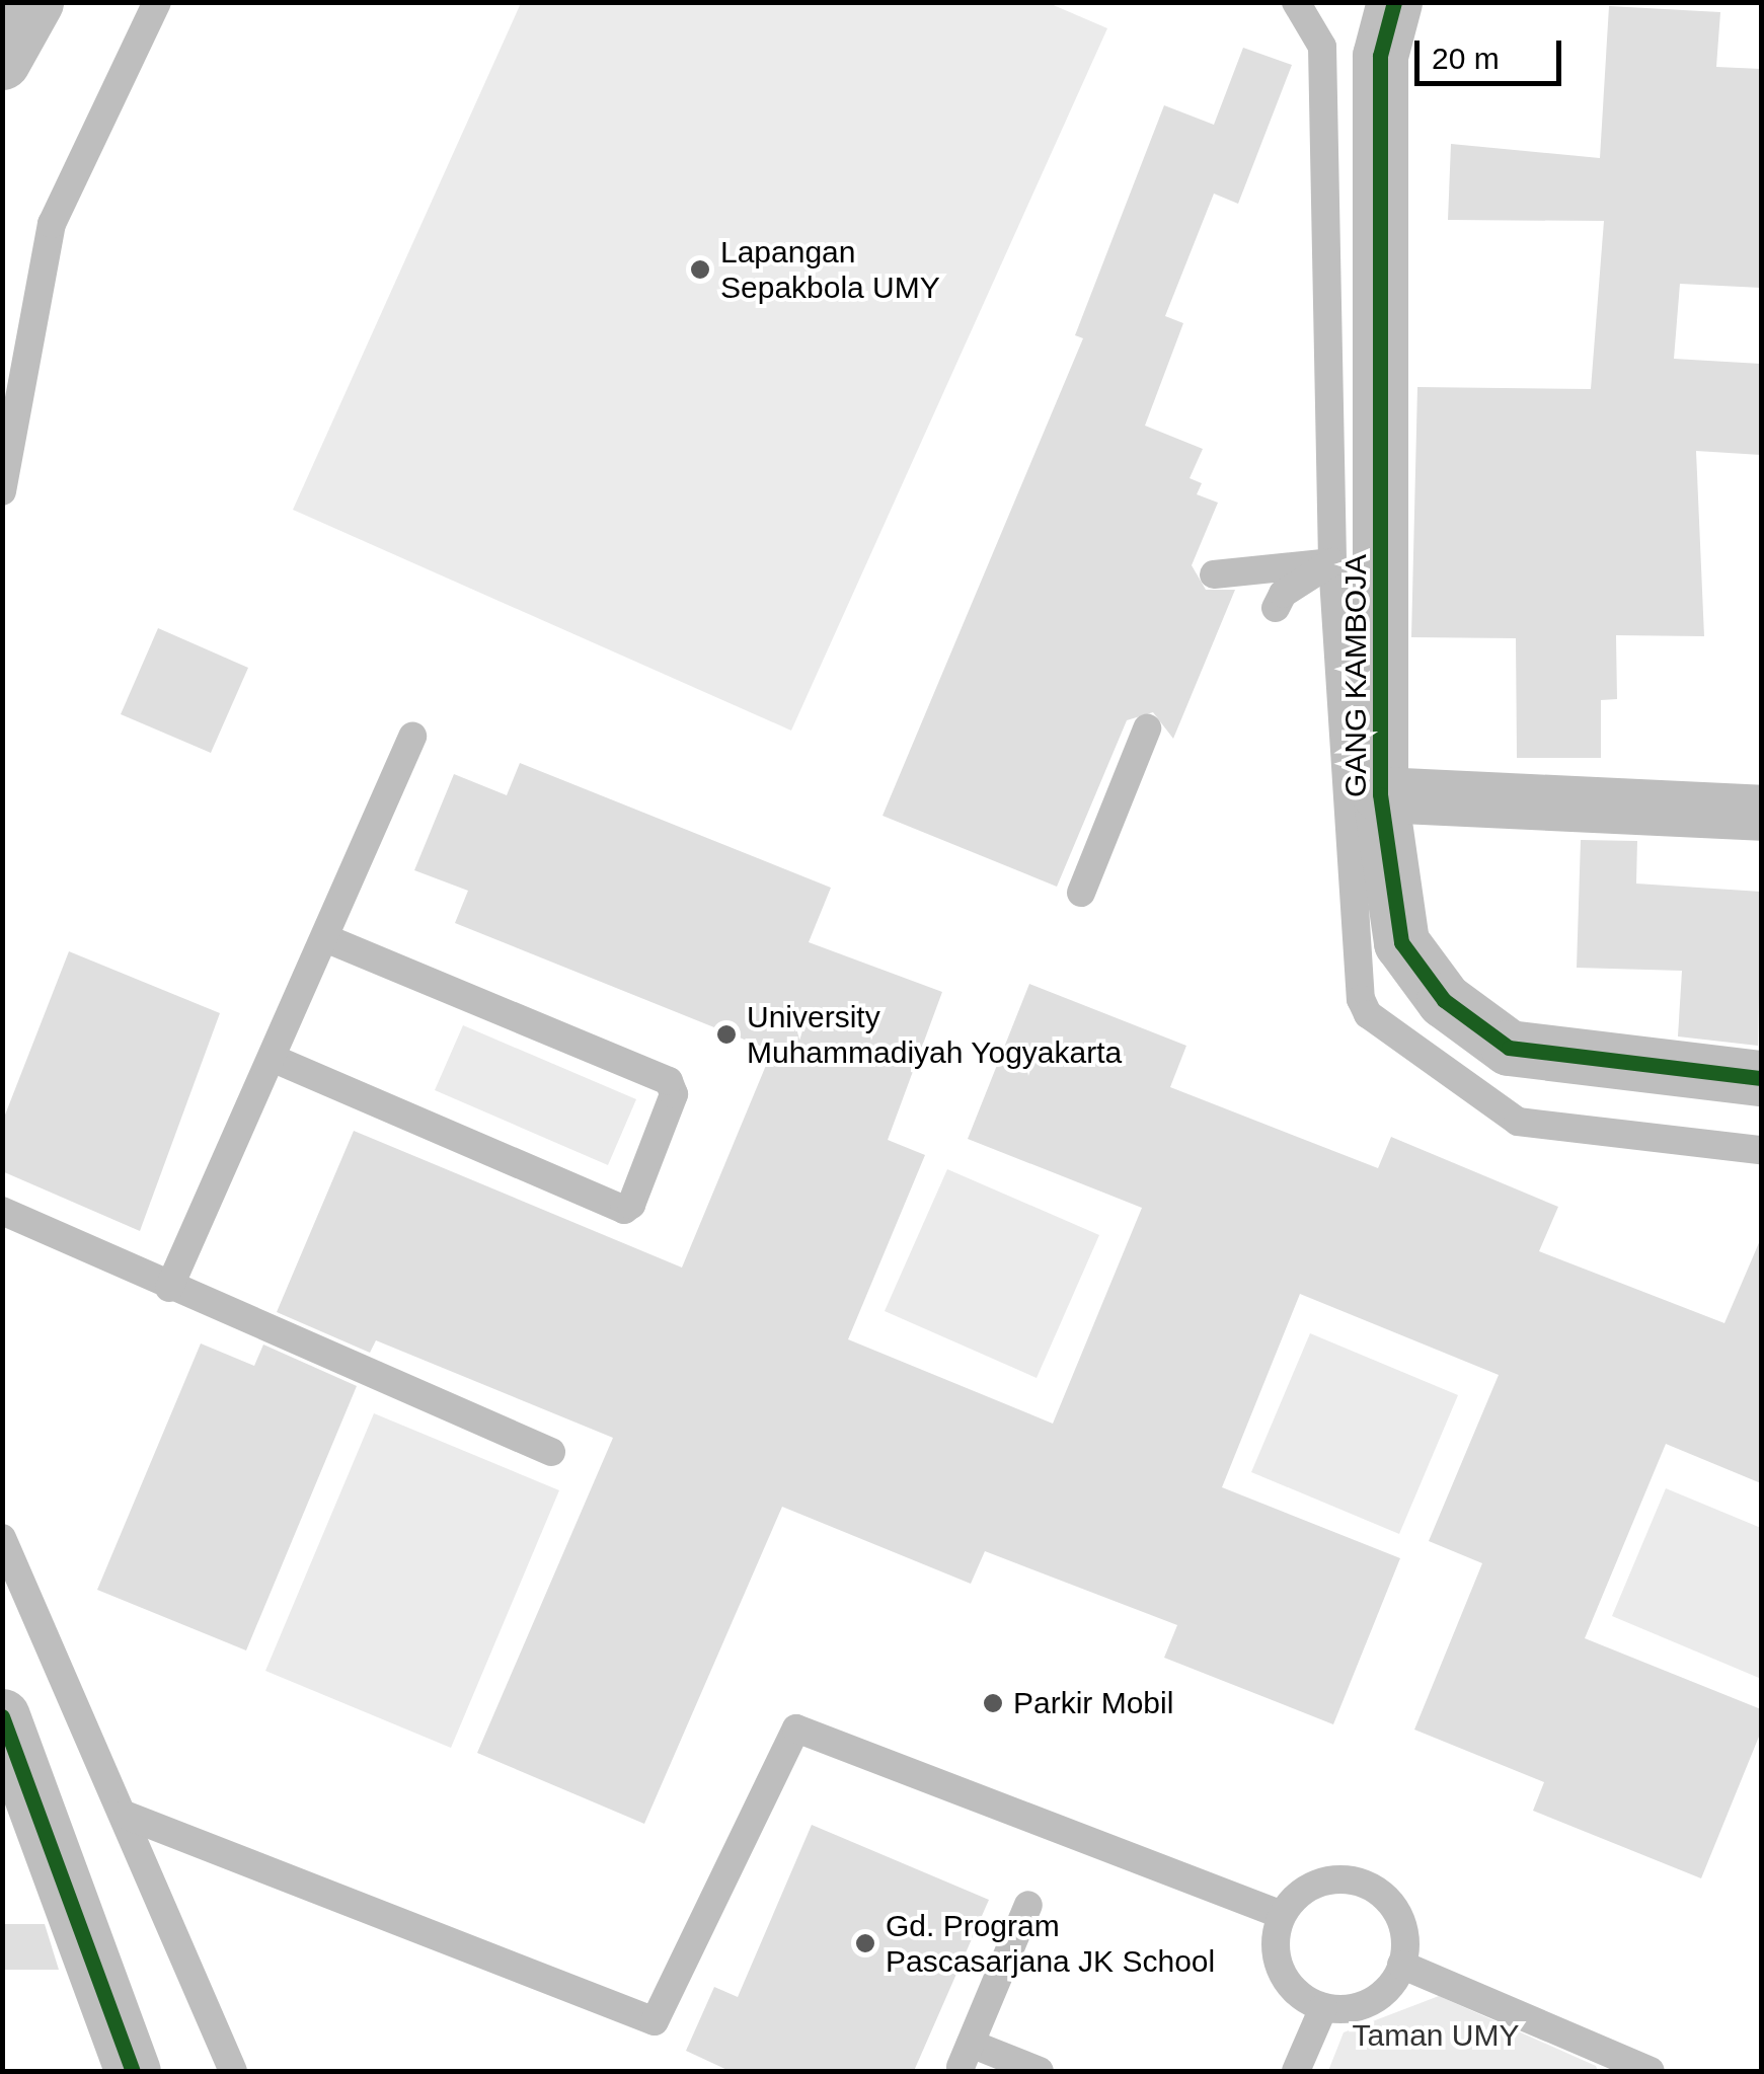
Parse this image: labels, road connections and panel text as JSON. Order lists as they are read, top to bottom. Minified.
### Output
{"streets":{"street":["GANG KAMBOJA"]},"parks":["Taman UMY"],"places":["Lapangan Sepakbola UMY","University Muhammadiyah Yogyakarta","Parkir Mobil","Gd. Program Pascasarjana JK School"],"scale_bar":"20 m"}
